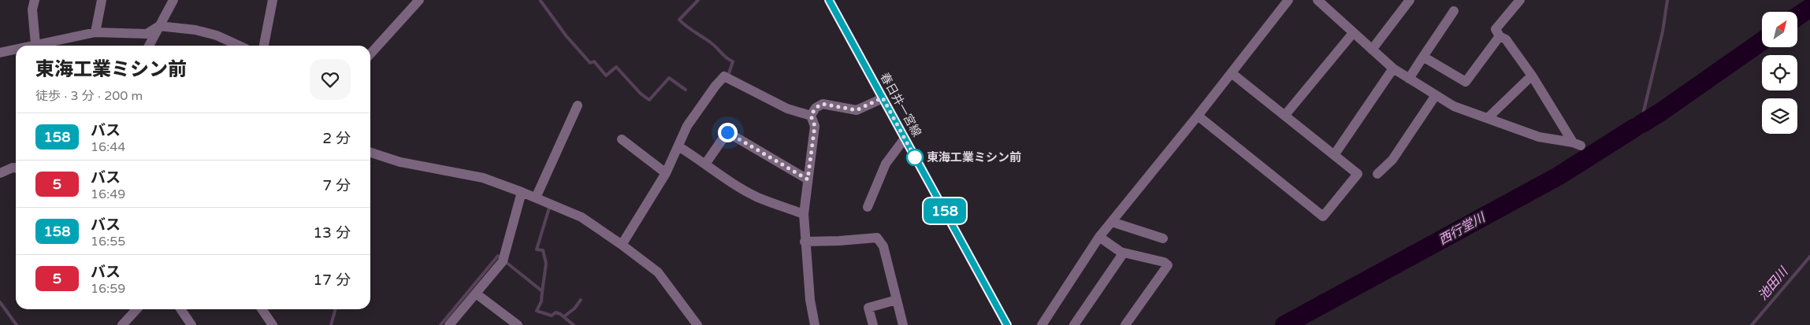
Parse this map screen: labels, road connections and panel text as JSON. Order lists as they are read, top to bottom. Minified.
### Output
{"streets":{"main road":["春日井一宮線"]},"water":["西行堂川","池田川"],"places":["東海工業ミシン前"],"lines":["bus line 158"],"north":"top right","page":{"on_map":"158","heading":["東海工業ミシン前","徒歩 · 3 分 · 200 m"],"list":[{"mark":"158","name":"バス","note":"16:44","value":"2 分"},{"mark":"5","name":"バス","note":"16:49","value":"7 分"},{"mark":"158","name":"バス","note":"16:55","value":"13 分"},{"mark":"5","name":"バス","note":"16:59","value":"17 分"}]}}
